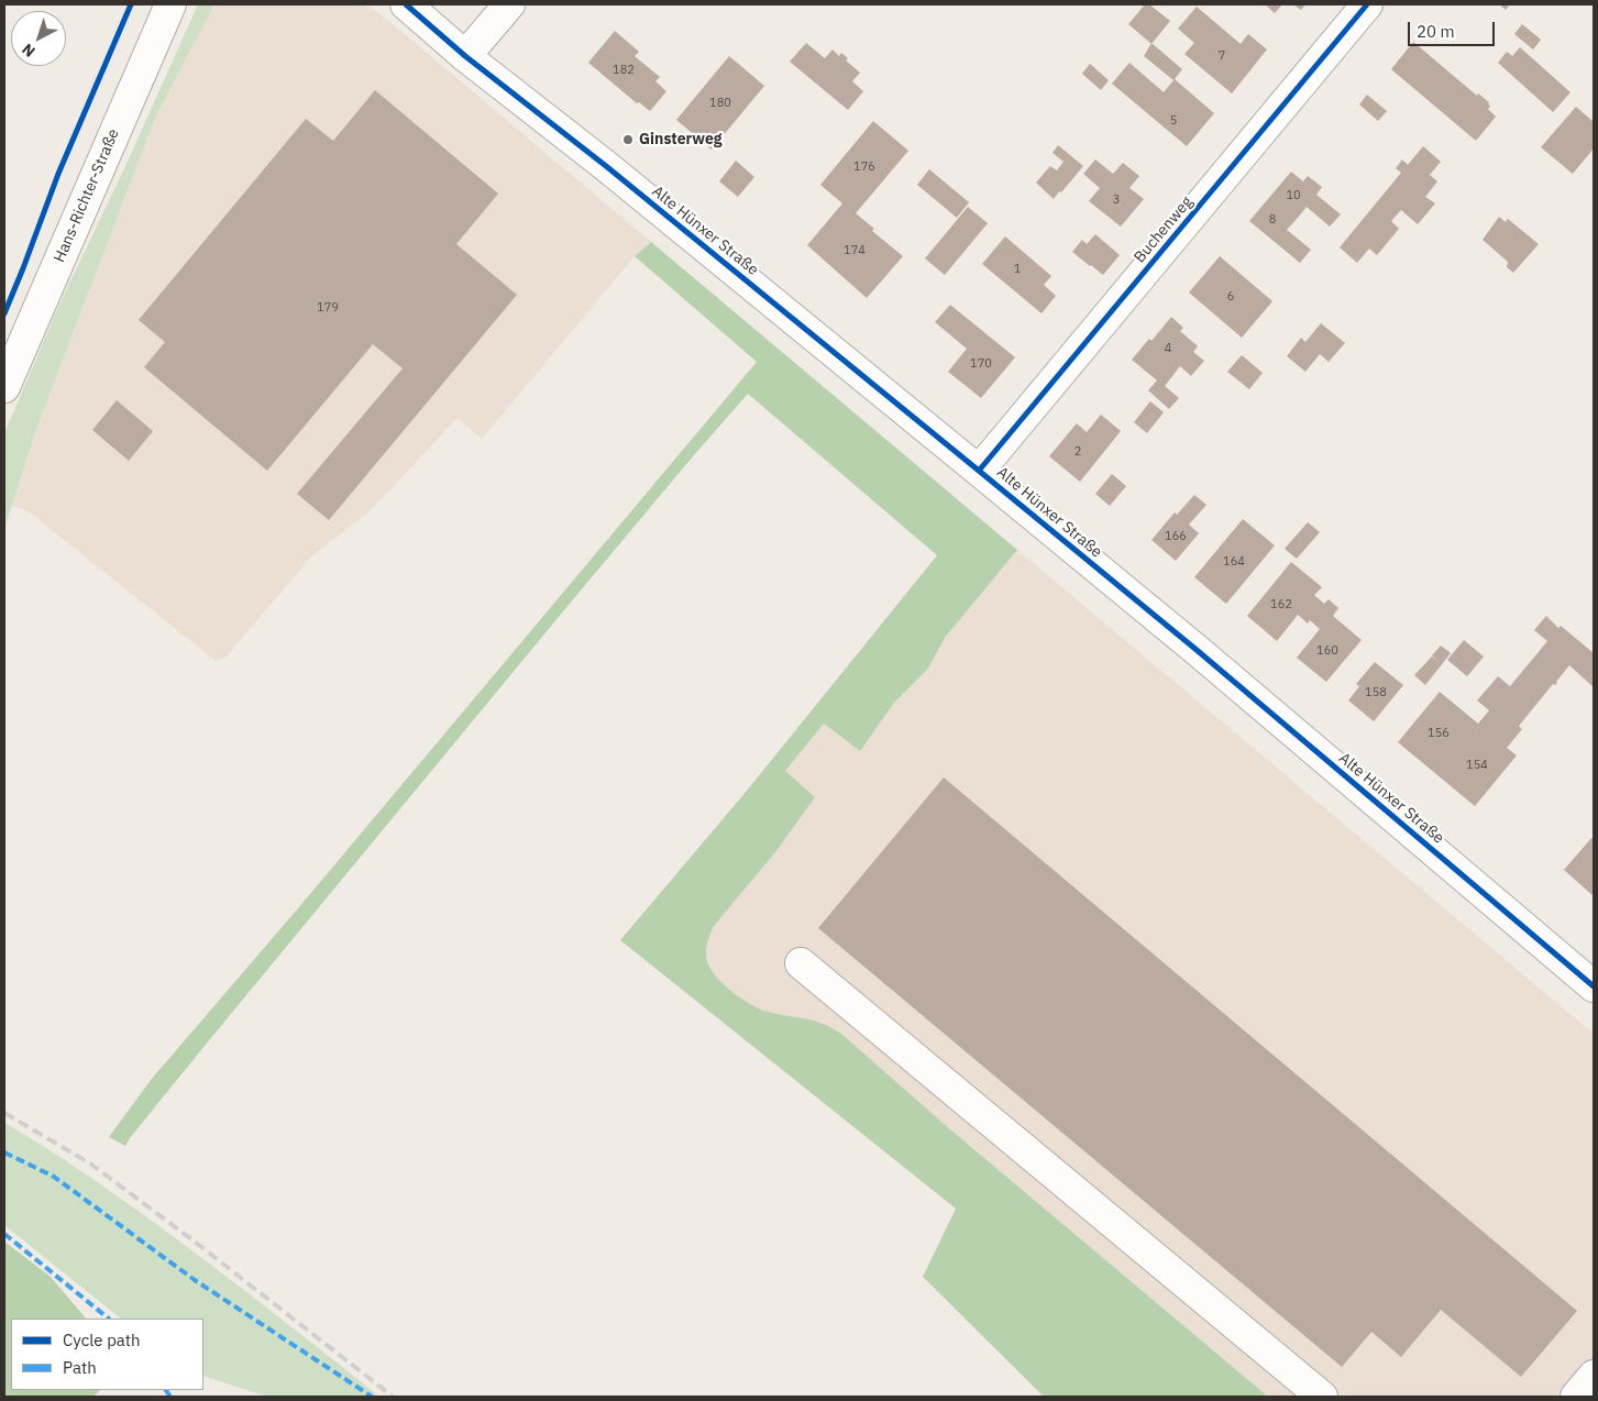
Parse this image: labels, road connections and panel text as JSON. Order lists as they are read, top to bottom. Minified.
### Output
{"streets":{"street":["Hans-Richter-Straße","Buchenweg","Alte Hünxer Straße"]},"crossings":[["Buchenweg","Alte Hünxer Straße"]],"places":["Ginsterweg"],"house_numbers":["7","182","180","5","176","10","3","8","174","1","6","179","4","170","2","166","164","162","160","158","156","154"],"legend":["Cycle path","Path"],"scale_bar":"20 m","north":"bottom left"}
